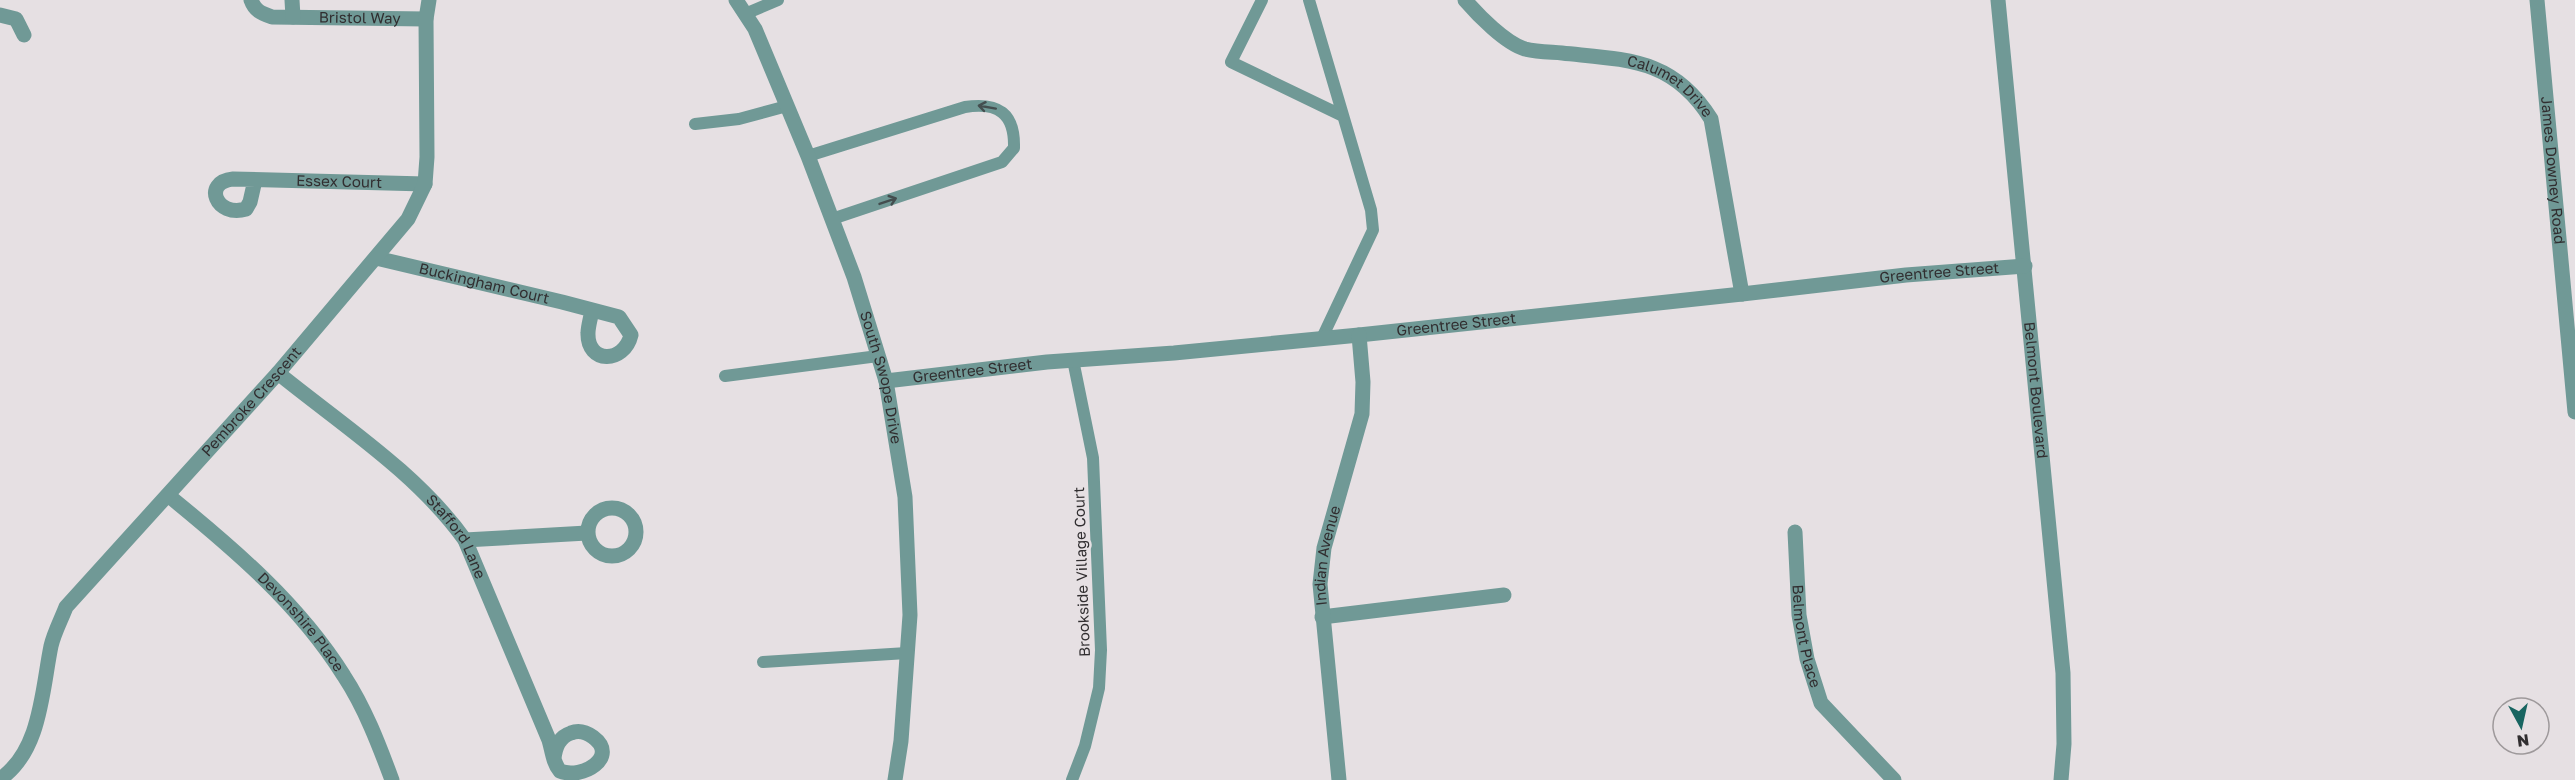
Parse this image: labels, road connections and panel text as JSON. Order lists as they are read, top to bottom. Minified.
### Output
{"streets":{"street":["Bristol Way","Calumet Drive","James Downey Road","Essex Court","Greentree Street","Buckingham Court","South Swope Drive","Belmont Boulevard","Pembroke Crescent","Stafford Lane","Indian Avenue","Devonshire Place","Belmont Place"],"lane":["Brookside Village Court"]},"crossings":[["Bristol Way","Pembroke Crescent"],["Calumet Drive","Greentree Street"],["Essex Court","Pembroke Crescent"],["Greentree Street","South Swope Drive"],["Greentree Street","Belmont Boulevard"],["Greentree Street","Indian Avenue"],["Greentree Street","Brookside Village Court"],["Buckingham Court","Pembroke Crescent"],["Pembroke Crescent","Stafford Lane"],["Pembroke Crescent","Devonshire Place"]],"north":"bottom"}
